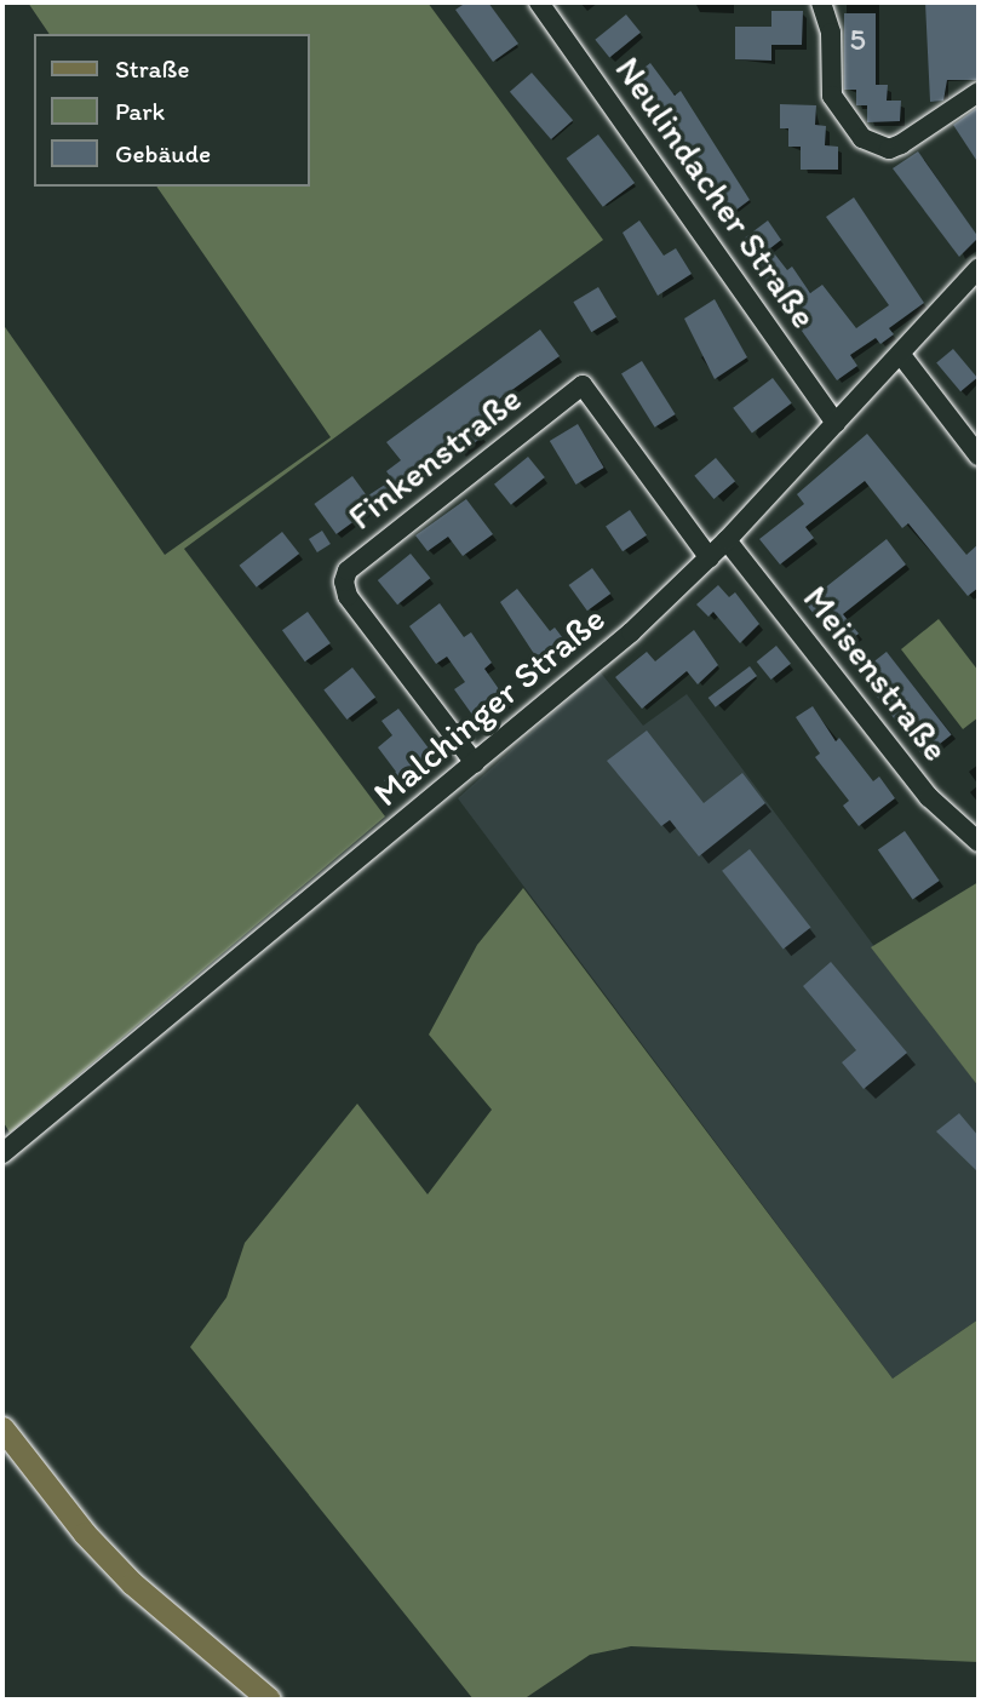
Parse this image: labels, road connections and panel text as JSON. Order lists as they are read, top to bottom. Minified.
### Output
{"streets":{"street":["Neulindacher Straße","Finkenstraße","Meisenstraße","Malchinger Straße"]},"crossings":[["Neulindacher Straße","Malchinger Straße"],["Finkenstraße","Malchinger Straße"],["Meisenstraße","Malchinger Straße"]],"house_numbers":["5"],"legend":["Straße","Park","Gebäude"]}
